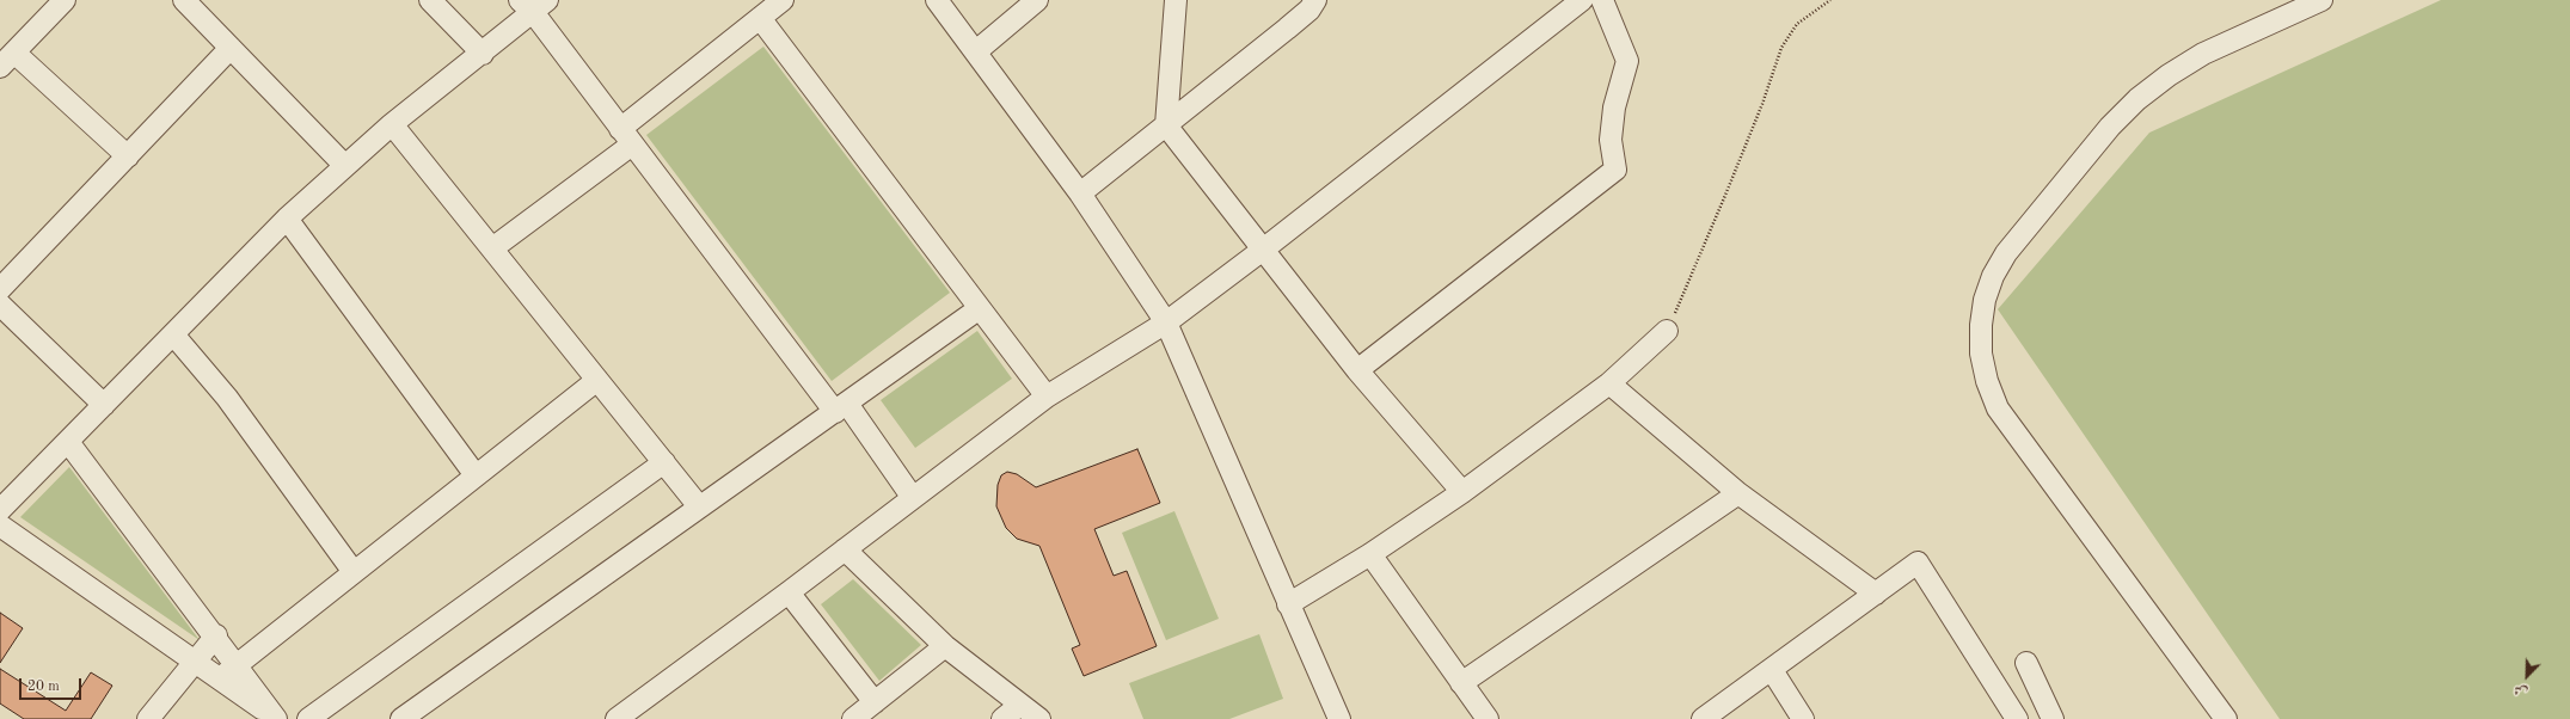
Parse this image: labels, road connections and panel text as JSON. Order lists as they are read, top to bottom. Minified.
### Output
{"scale_bar":"20 m","north":"bottom left"}
